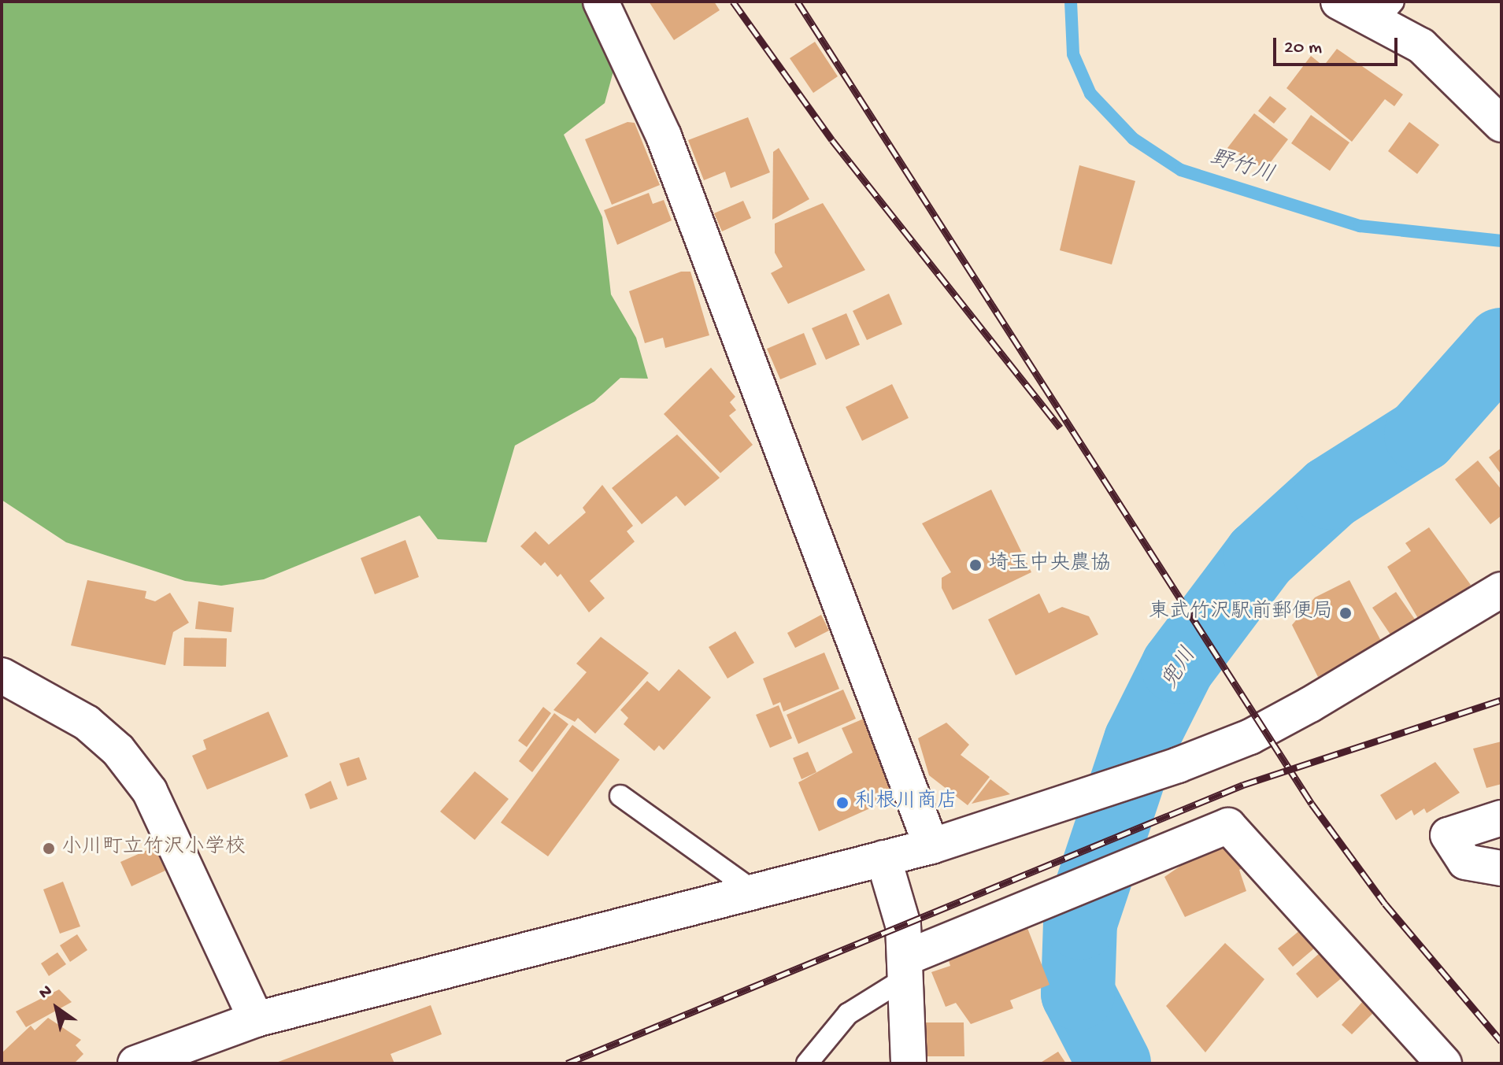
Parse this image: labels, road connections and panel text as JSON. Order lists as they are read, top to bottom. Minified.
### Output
{"water":["野竹川","兜川"],"places":["埼玉中央農協","東武竹沢駅前郵便局","利根川商店","小川町立竹沢小学校"],"scale_bar":"20 m","north":"top left"}
